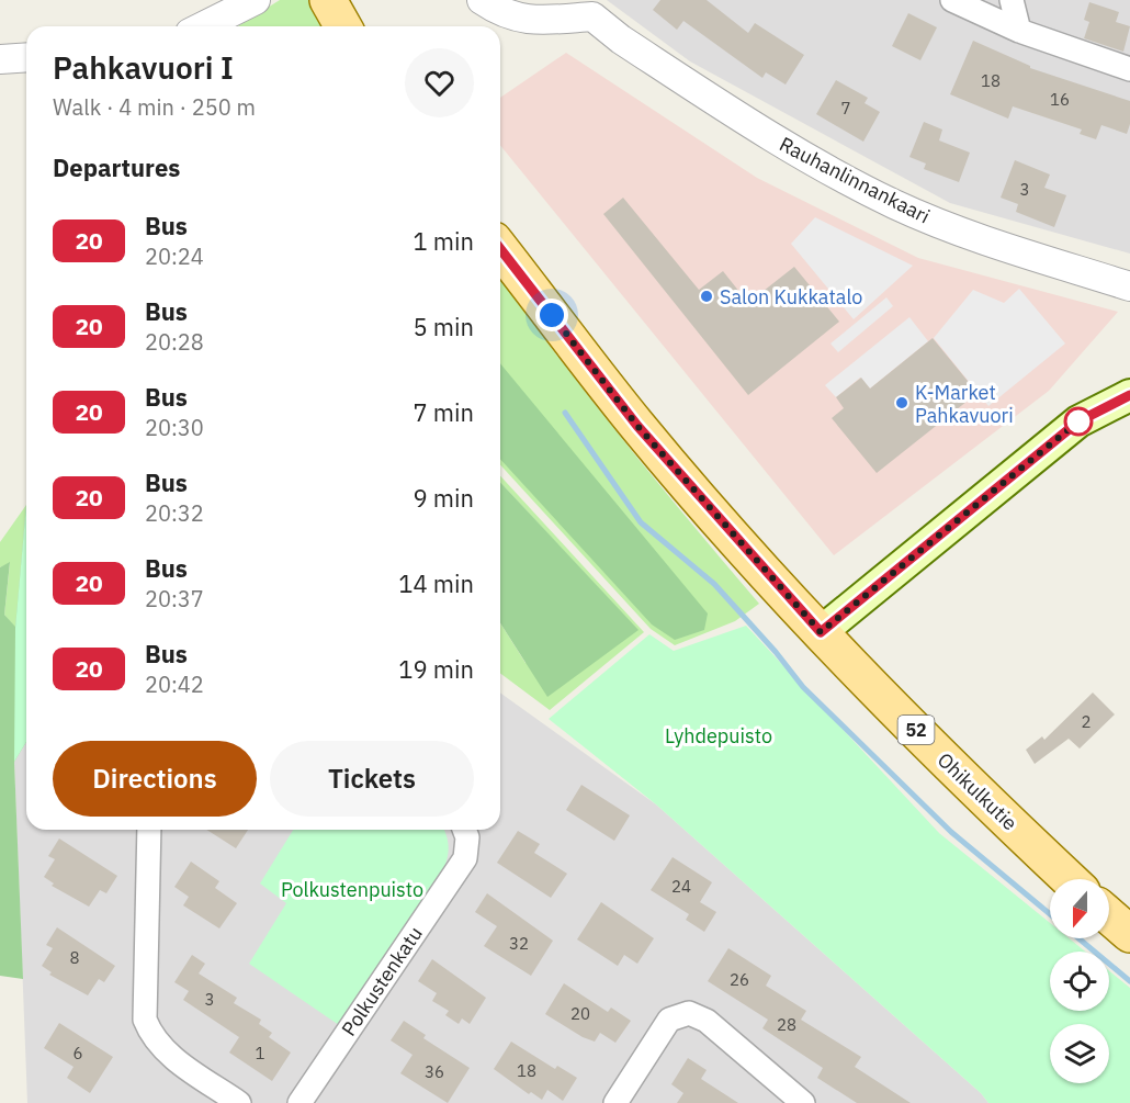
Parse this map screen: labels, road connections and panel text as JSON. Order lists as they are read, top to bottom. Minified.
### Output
{"streets":{"main road":["52","Ohikulkutie"],"street":["Rauhanlinnankaari","Polkustenkatu"]},"crossings":[["52","Ohikulkutie"]],"parks":["Lyhdepuisto","Polkustenpuisto"],"places":["Salon Kukkatalo","K-Market Pahkavuori"],"lines":["bus line 20"],"house_numbers":["18","16","7","3","2","24","32","8","26","3","20","28","6","1","18","36"],"north":"bottom","page":{"heading":[["Pahkavuori I","Walk · 4 min · 250 m"],"Departures"],"list":[{"mark":"20","name":"Bus","note":"20:24","value":"1 min"},{"mark":"20","name":"Bus","note":"20:28","value":"5 min"},{"mark":"20","name":"Bus","note":"20:30","value":"7 min"},{"mark":"20","name":"Bus","note":"20:32","value":"9 min"},{"mark":"20","name":"Bus","note":"20:37","value":"14 min"},{"mark":"20","name":"Bus","note":"20:42","value":"19 min"}],"buttons":["Directions","Tickets"]}}
